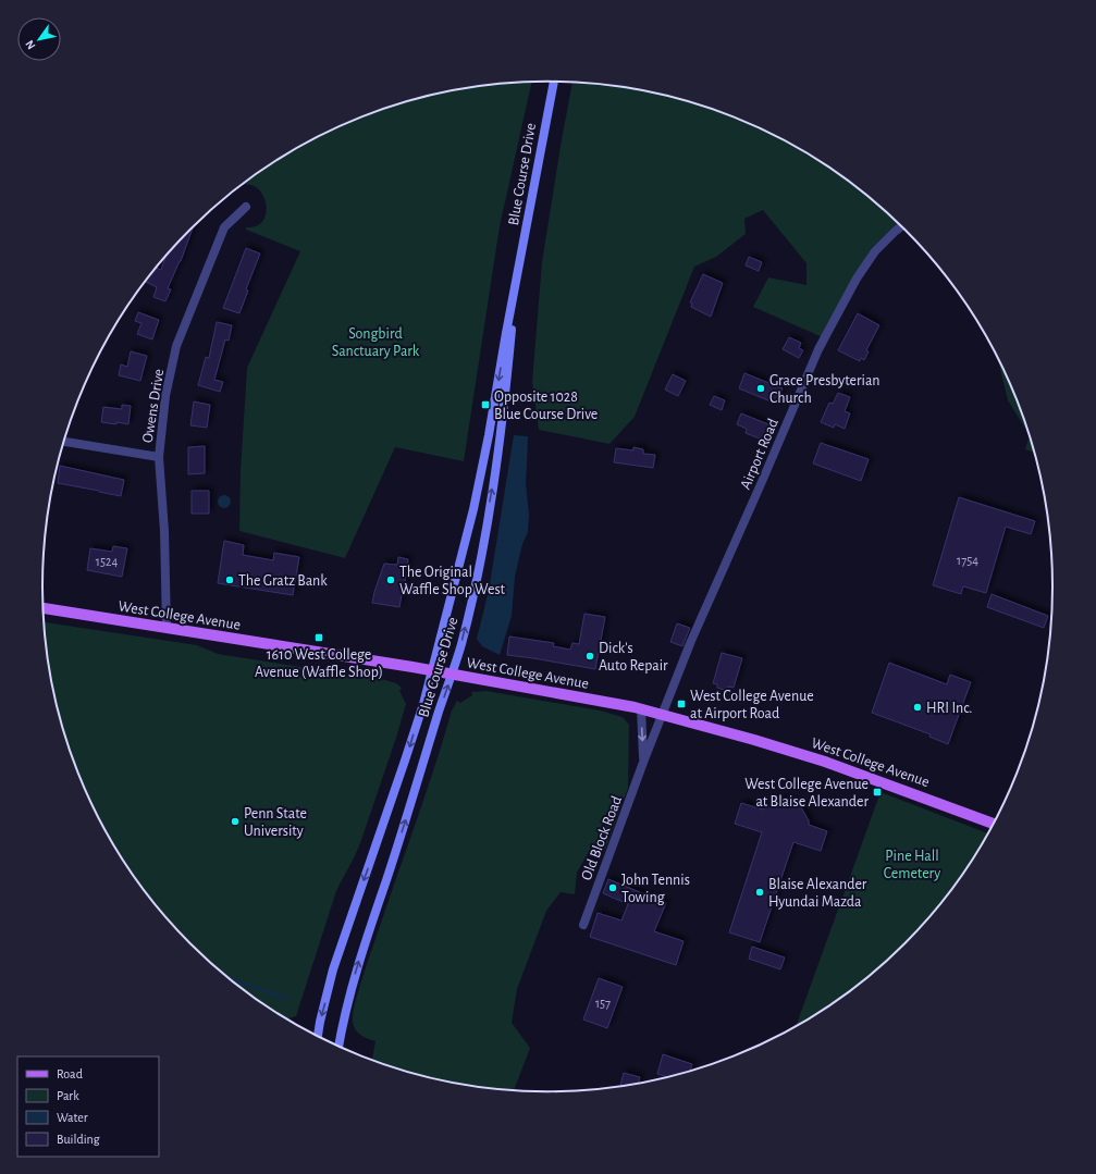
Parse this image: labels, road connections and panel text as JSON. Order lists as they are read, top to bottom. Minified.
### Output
{"streets":{"main road":["Blue Course Drive","West College Avenue"],"street":["Owens Drive","Airport Road","Old Block Road"]},"crossings":[["Blue Course Drive","West College Avenue"],["Owens Drive","West College Avenue"],["Airport Road","West College Avenue"],["Airport Road","Old Block Road"],["West College Avenue","Old Block Road"]],"parks":["Songbird Sanctuary Park","Pine Hall Cemetery"],"places":{"other":["Grace Presbyterian Church","The Gratz Bank","The Original Waffle Shop West","Dick's Auto Repair","HRI Inc.","Penn State University","John Tennis Towing","Blaise Alexander Hyundai Mazda"],"transit":["Opposite 1028 Blue Course Drive","1610 West College Avenue (Waffle Shop)","West College Avenue at Airport Road","West College Avenue at Blaise Alexander"]},"house_numbers":["1754","1524","157"],"legend":["Road","Park","Water","Building"],"north":"bottom left"}
